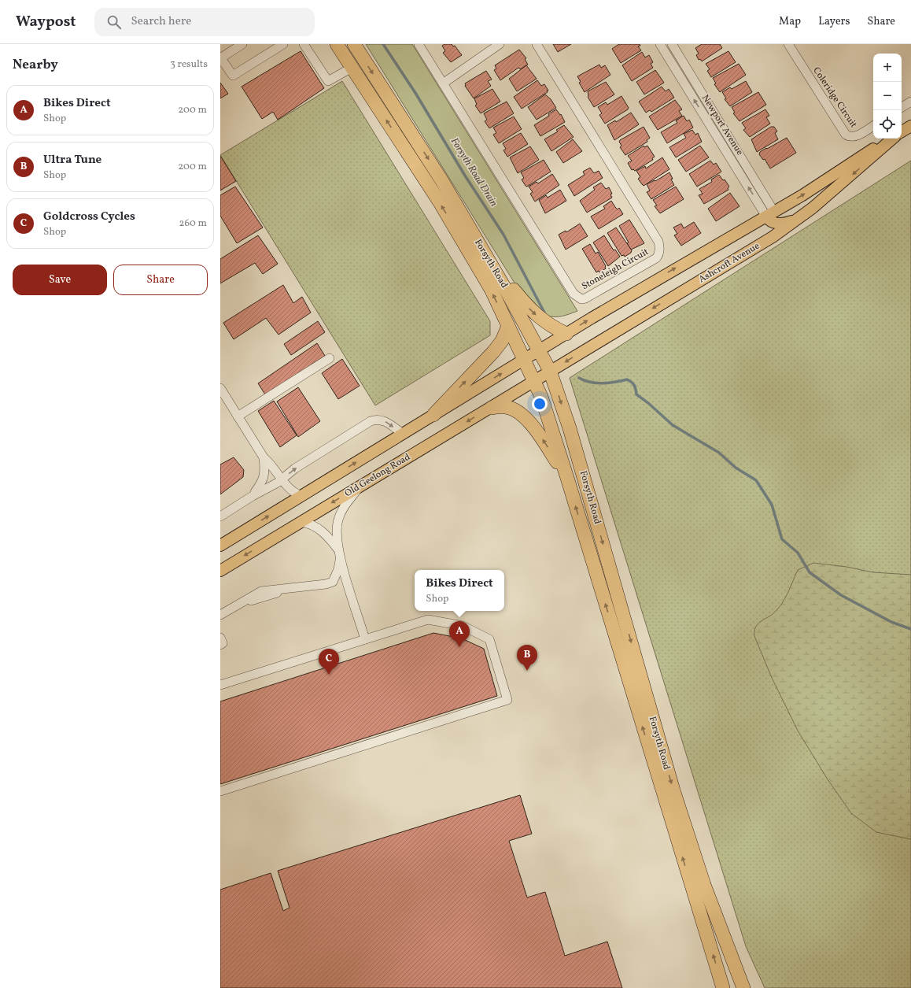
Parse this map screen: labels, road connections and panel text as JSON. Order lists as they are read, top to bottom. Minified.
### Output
{"streets":{"highway":["Forsyth Road"],"main road":["Ashcroft Avenue","Old Geelong Road"],"street":["Coleridge Circuit","Newport Avenue","Stoneleigh Circuit"]},"crossings":[["Newport Avenue","Ashcroft Avenue"],["Ashcroft Avenue","Forsyth Road"],["Ashcroft Avenue","Old Geelong Road"],["Forsyth Road","Old Geelong Road"]],"water":["Forsyth Road Drain"],"page":{"header":"Waypost","search":"Search here","nav":["Map","Layers","Share"],"heading":["Nearby","3 results"],"map_buttons":["+","−"],"list":[{"mark":"A","name":"Bikes Direct","note":"Shop","value":"200 m"},{"mark":"B","name":"Ultra Tune","note":"Shop","value":"200 m"},{"mark":"C","name":"Goldcross Cycles","note":"Shop","value":"260 m"}],"buttons":["Save","Share"],"popup":["Bikes Direct","Shop"],"pins":["A","B","C"]}}
